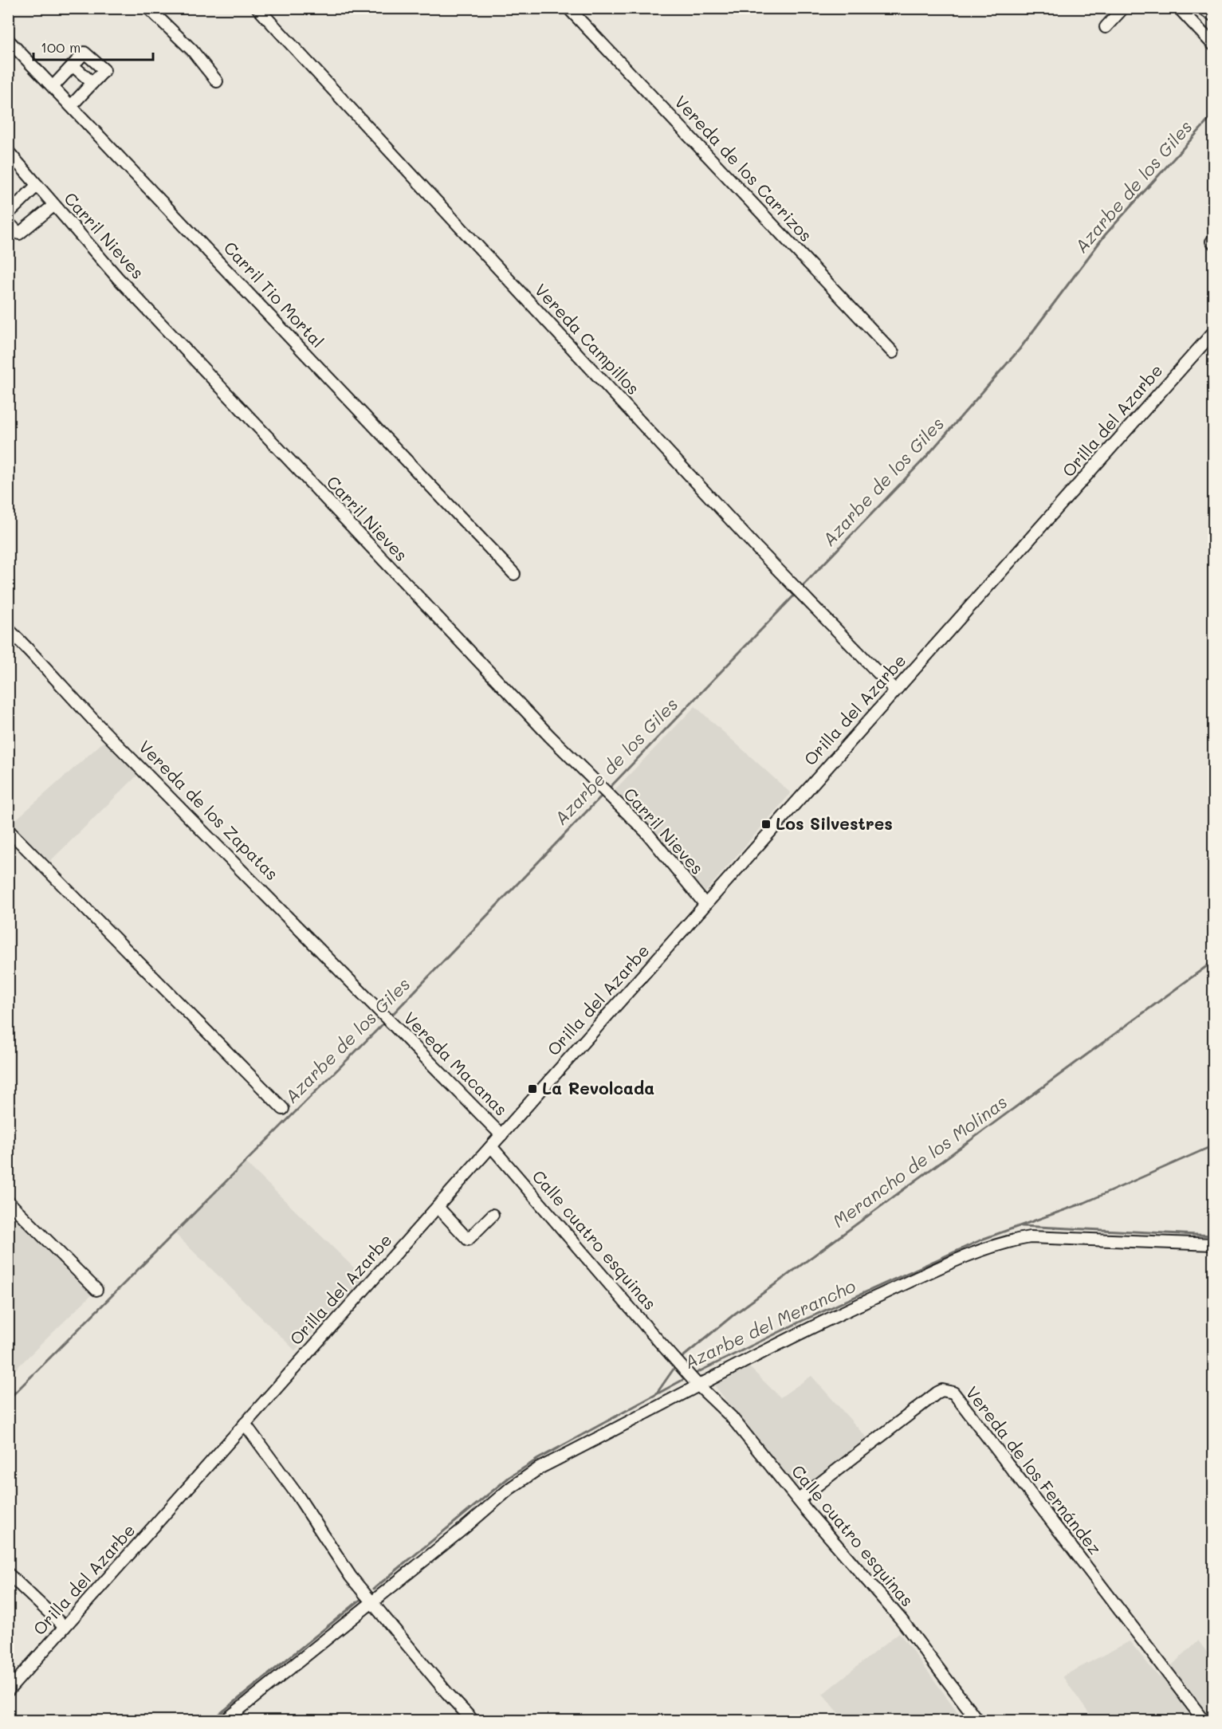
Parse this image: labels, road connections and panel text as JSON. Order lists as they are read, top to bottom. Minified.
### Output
{"streets":{"street":["Vereda de los Carrizos","Carril Nieves","Carril Tio Mortal","Vereda Campillos","Orilla del Azarbe","Vereda de los Zapatas","Vereda Macanas","Calle cuatro esquinas","Vereda de los Fernández"]},"crossings":[["Carril Nieves","Orilla del Azarbe"],["Vereda Campillos","Orilla del Azarbe"],["Orilla del Azarbe","Vereda Macanas"],["Orilla del Azarbe","Calle cuatro esquinas"],["Vereda de los Zapatas","Vereda Macanas"],["Calle cuatro esquinas","Vereda de los Fernández"]],"water":["Azarbe de los Giles","Merancho de los Molinas","Azarbe del Merancho"],"places":{"transit":["Los Silvestres","La Revolcada"]},"scale_bar":"100 m"}
